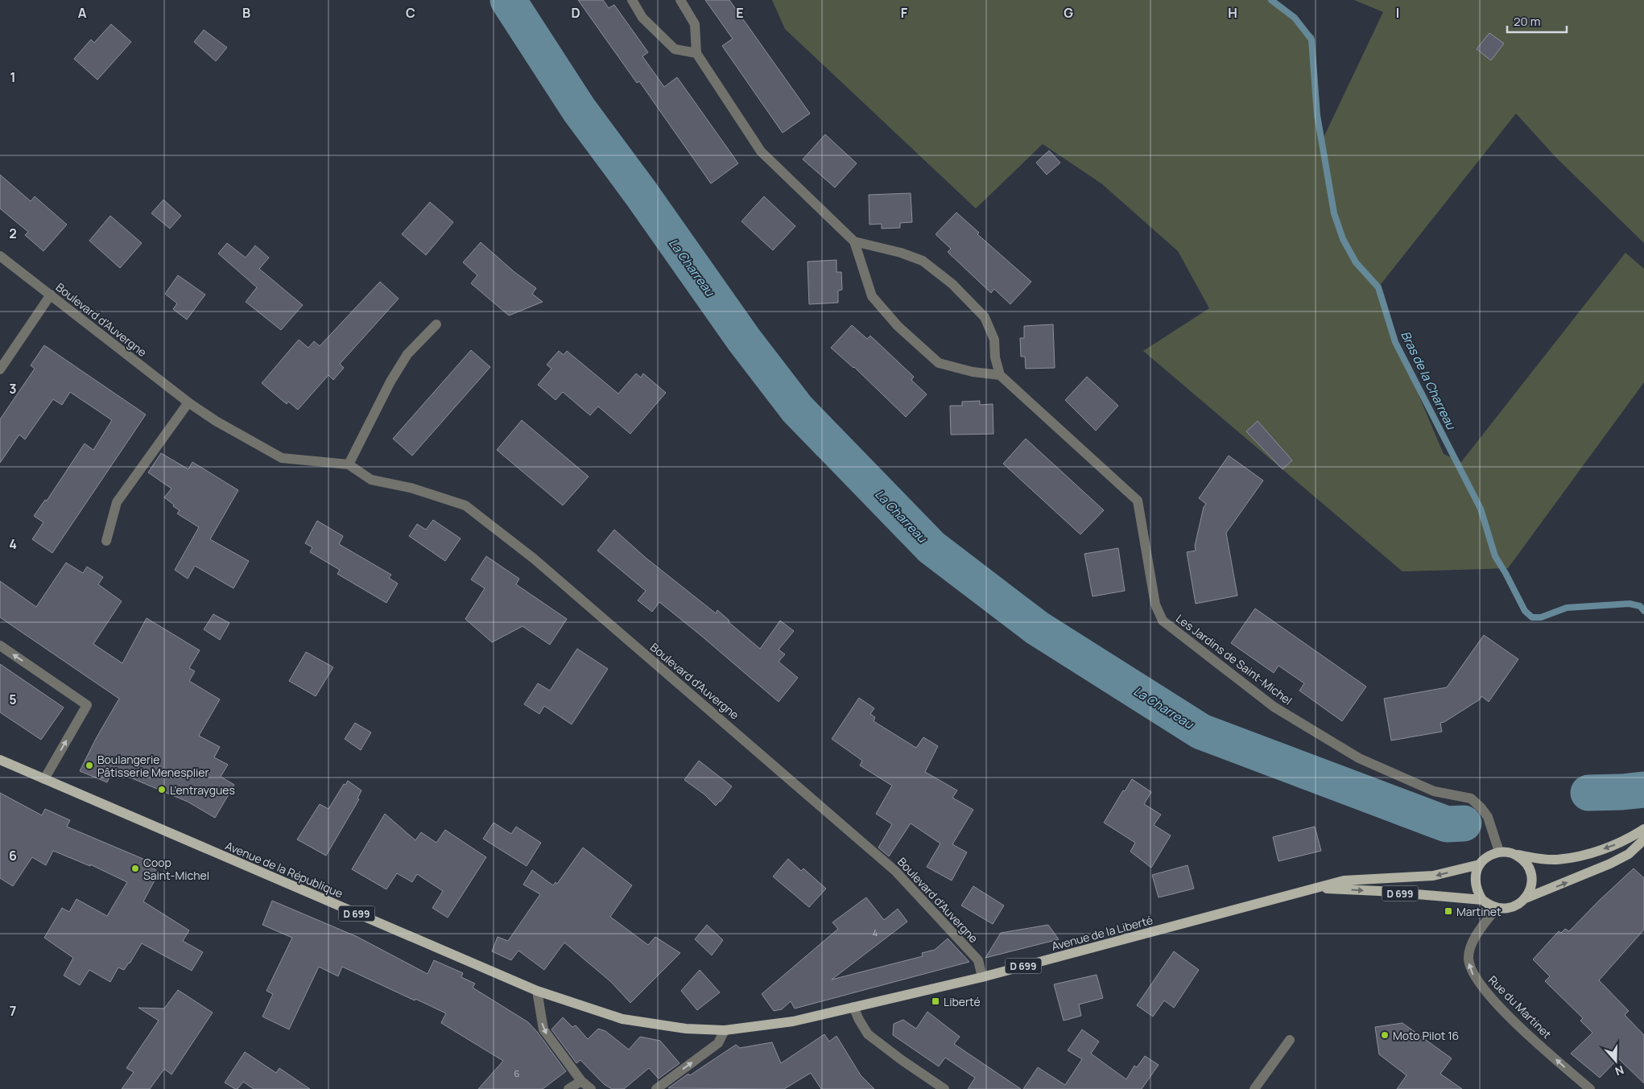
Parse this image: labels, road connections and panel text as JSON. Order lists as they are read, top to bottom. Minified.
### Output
{"streets":{"main road":["Avenue de la République","D 699","Avenue de la Liberté"],"street":["Boulevard d'Auvergne","Les Jardins de Saint-Michel","Rue du Martinet"]},"crossings":[["Boulevard d'Auvergne","Avenue de la Liberté"],["Les Jardins de Saint-Michel","Avenue de la Liberté"],["Les Jardins de Saint-Michel","Rue du Martinet"],["Avenue de la République","Avenue de la Liberté"],["Avenue de la Liberté","Rue du Martinet"]],"one_way":["Rue du Martinet"],"water":["La Charreau","Bras de la Charreau"],"places":{"other":["Boulangerie Pâtisserie Menesplier","L'entraygues","Coop Saint-Michel","Moto Pilot 16"],"transit":["Martinet","Liberté"]},"house_numbers":["4","6"],"scale_bar":"20 m","north":"bottom","grid":{"columns":["A","B","C","D","E","F","G","H","I"],"rows":["1","2","3","4","5","6","7"]}}
